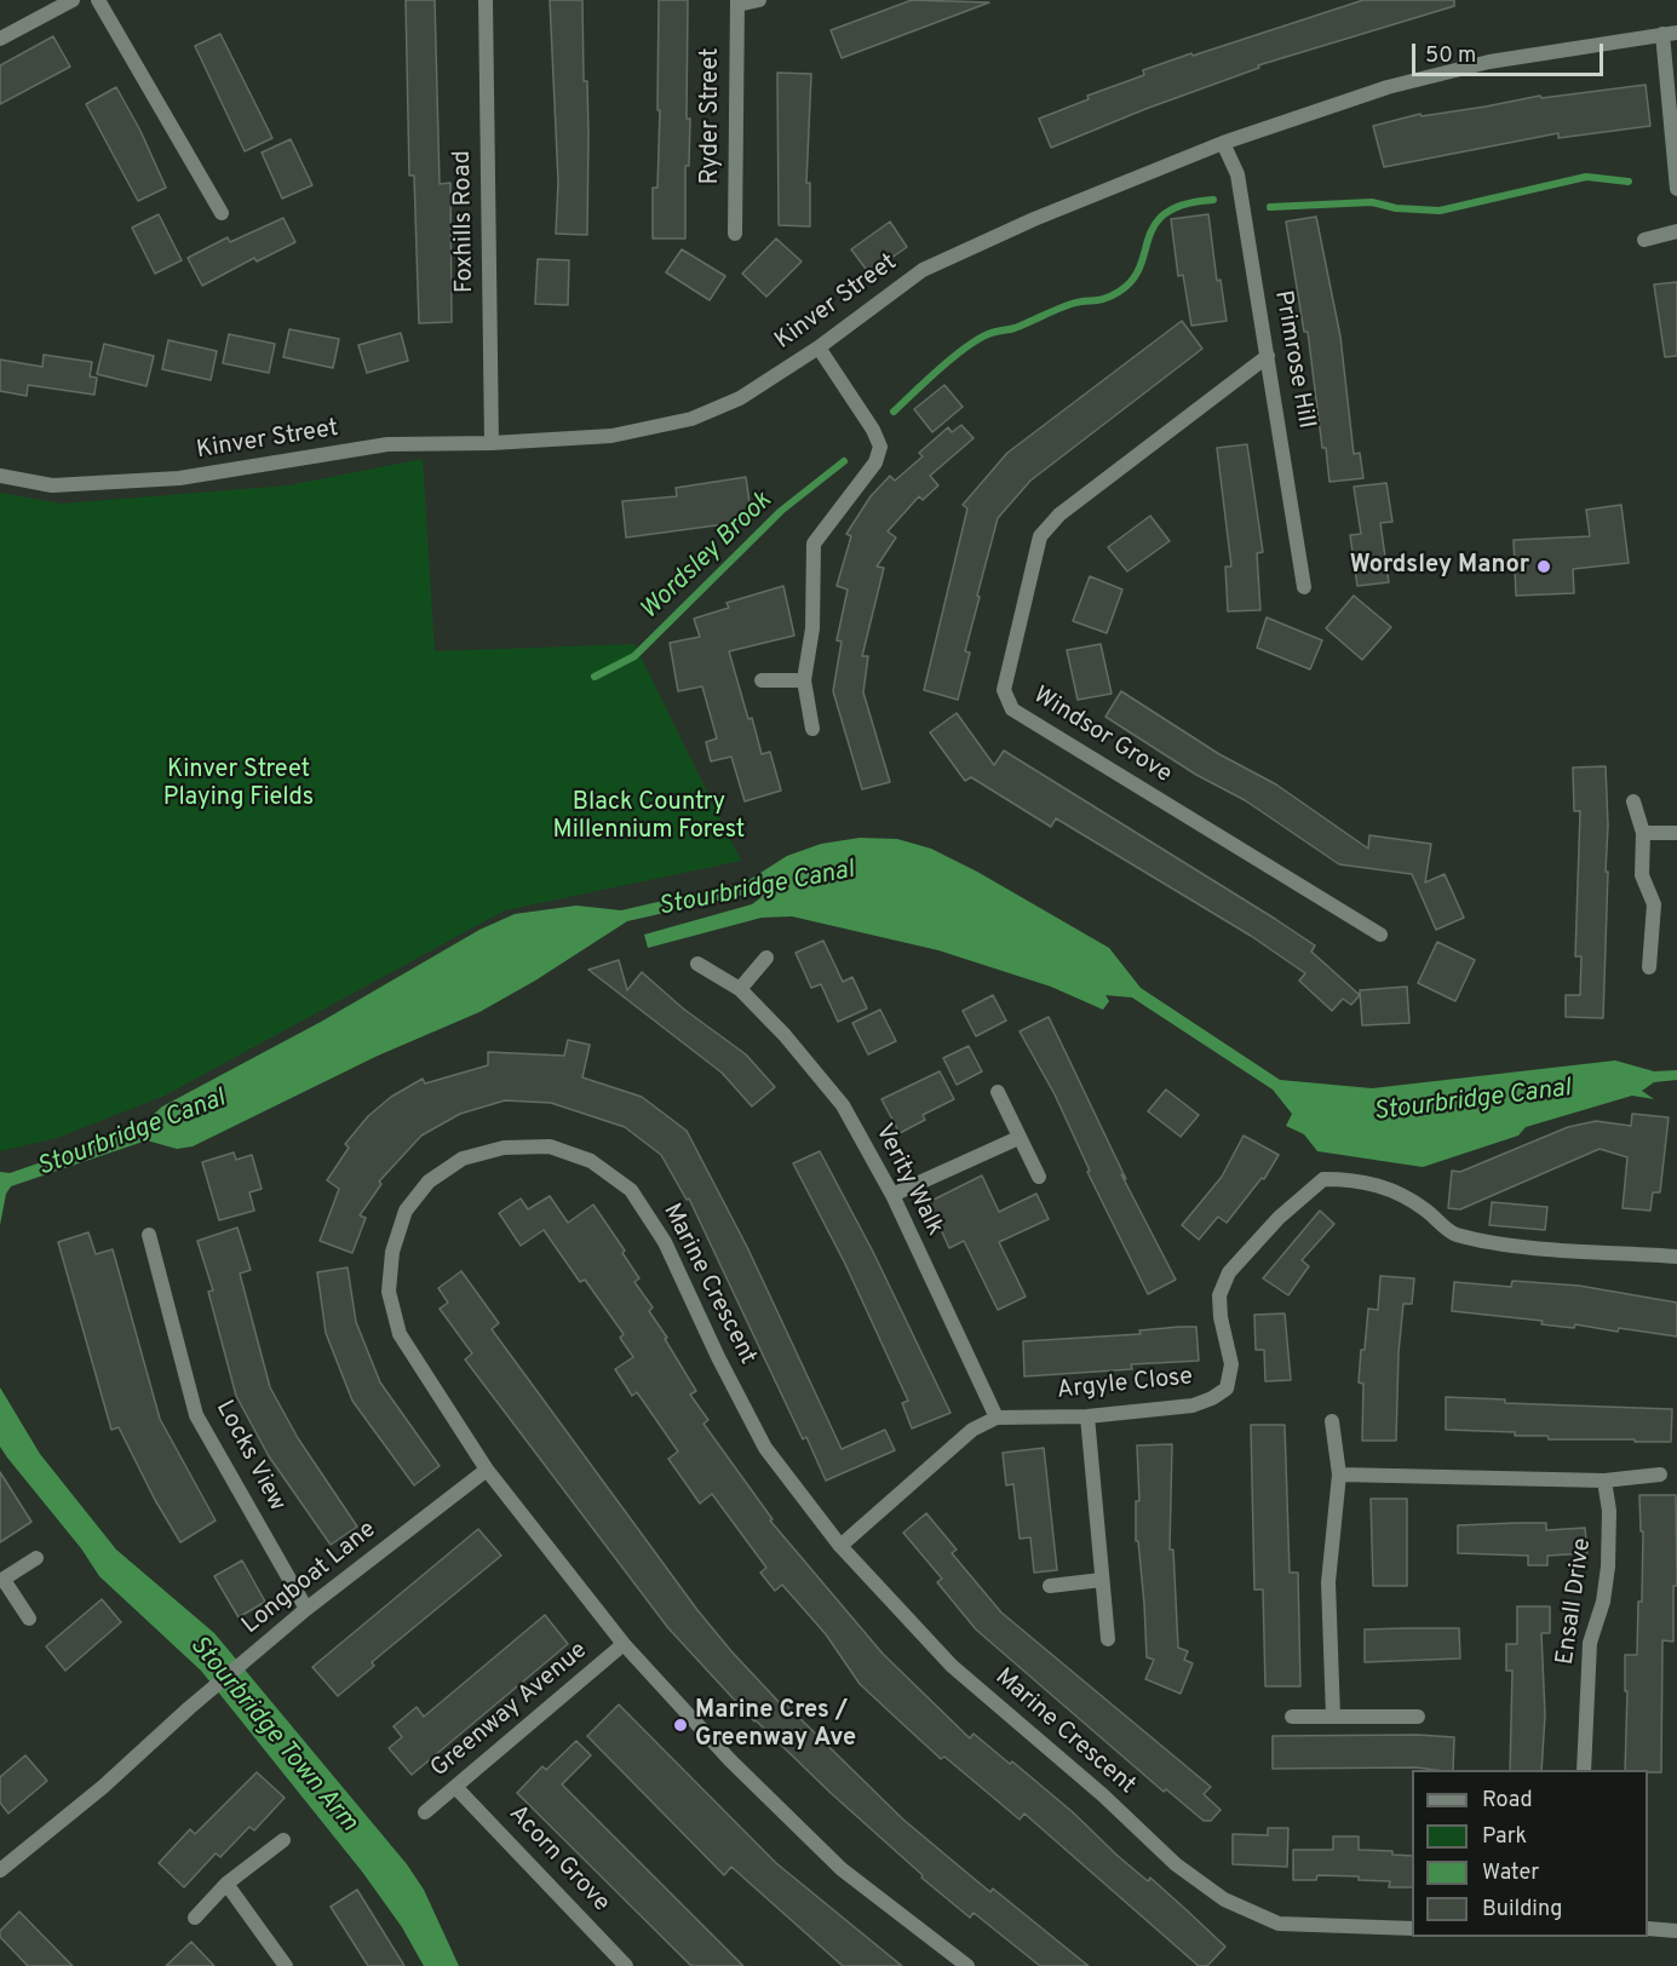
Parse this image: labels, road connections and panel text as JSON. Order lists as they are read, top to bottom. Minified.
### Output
{"streets":{"street":["Ryder Street","Foxhills Road","Kinver Street","Primrose Hill","Windsor Grove","Verity Walk","Marine Crescent","Argyle Close","Locks View","Longboat Lane","Ensall Drive","Greenway Avenue","Acorn Grove"]},"crossings":[["Foxhills Road","Kinver Street"],["Kinver Street","Primrose Hill"],["Primrose Hill","Windsor Grove"],["Verity Walk","Argyle Close"],["Marine Crescent","Argyle Close"],["Marine Crescent","Longboat Lane"],["Marine Crescent","Greenway Avenue"],["Locks View","Longboat Lane"],["Greenway Avenue","Acorn Grove"]],"water":["Wordsley Brook","Stourbridge Canal","Stourbridge Town Arm"],"parks":["Kinver Street Playing Fields","Black Country Millennium Forest"],"places":["Wordsley Manor","Marine Cres / Greenway Ave"],"legend":["Road","Park","Water","Building"],"scale_bar":"50 m"}
